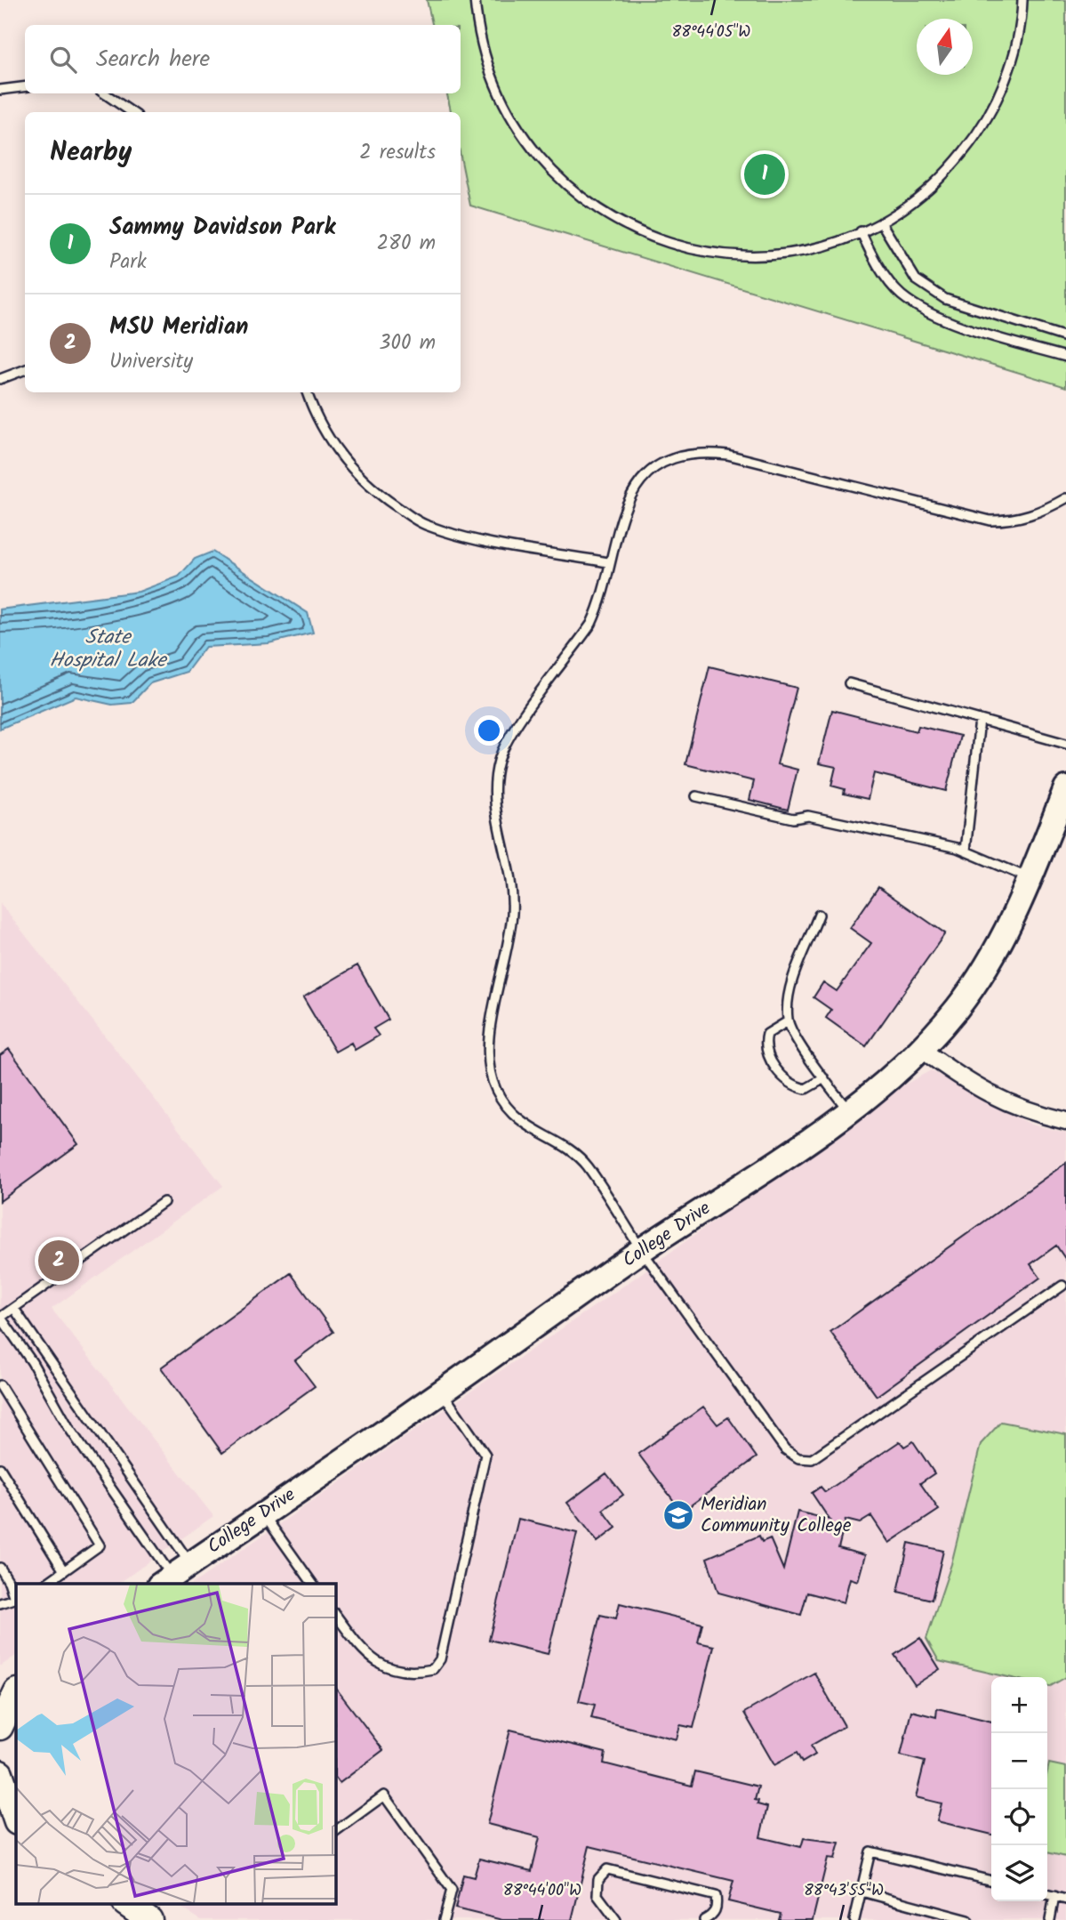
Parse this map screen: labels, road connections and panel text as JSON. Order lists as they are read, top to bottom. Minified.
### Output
{"streets":{"street":["College Drive"]},"water":["State Hospital Lake"],"places":{"school or university":["Meridian Community College"]},"north":"top","page":{"search":"Search here","heading":["Nearby","2 results"],"pins":["1","2"],"list":[{"mark":"1","name":"Sammy Davidson Park","note":"Park","value":"280 m"},{"mark":"2","name":"MSU Meridian","note":"University","value":"300 m"}],"map_buttons":["+","−"]},"coordinates":["88°44'05\"W","88°44'00\"W","88°43'55\"W"]}
